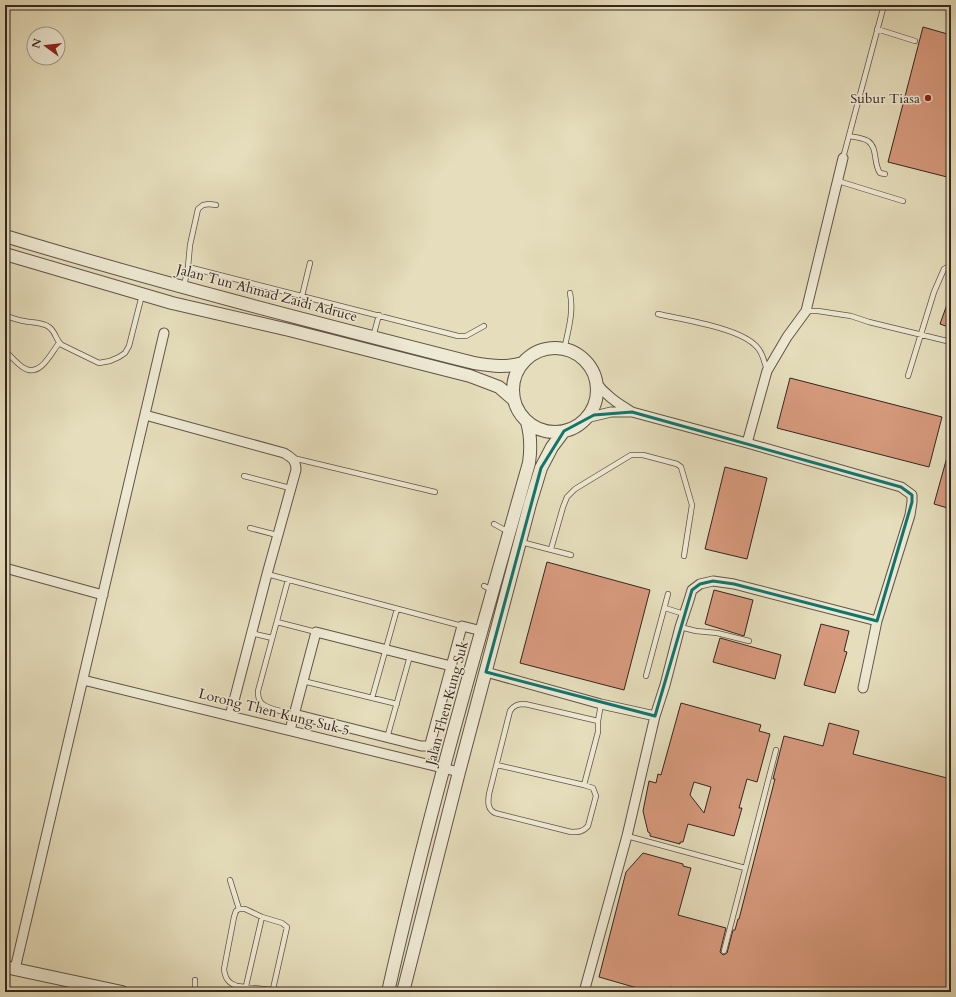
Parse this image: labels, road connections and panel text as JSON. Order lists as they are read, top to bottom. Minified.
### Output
{"streets":{"street":["Jalan Tun Ahmad Zaidi Adruce","Jalan Then Kung Suk","Lorong Then Kung Suk 5"]},"crossings":[["Jalan Tun Ahmad Zaidi Adruce","Jalan Then Kung Suk"],["Jalan Then Kung Suk","Lorong Then Kung Suk 5"]],"places":["Subur Tiasa"],"north":"left"}
